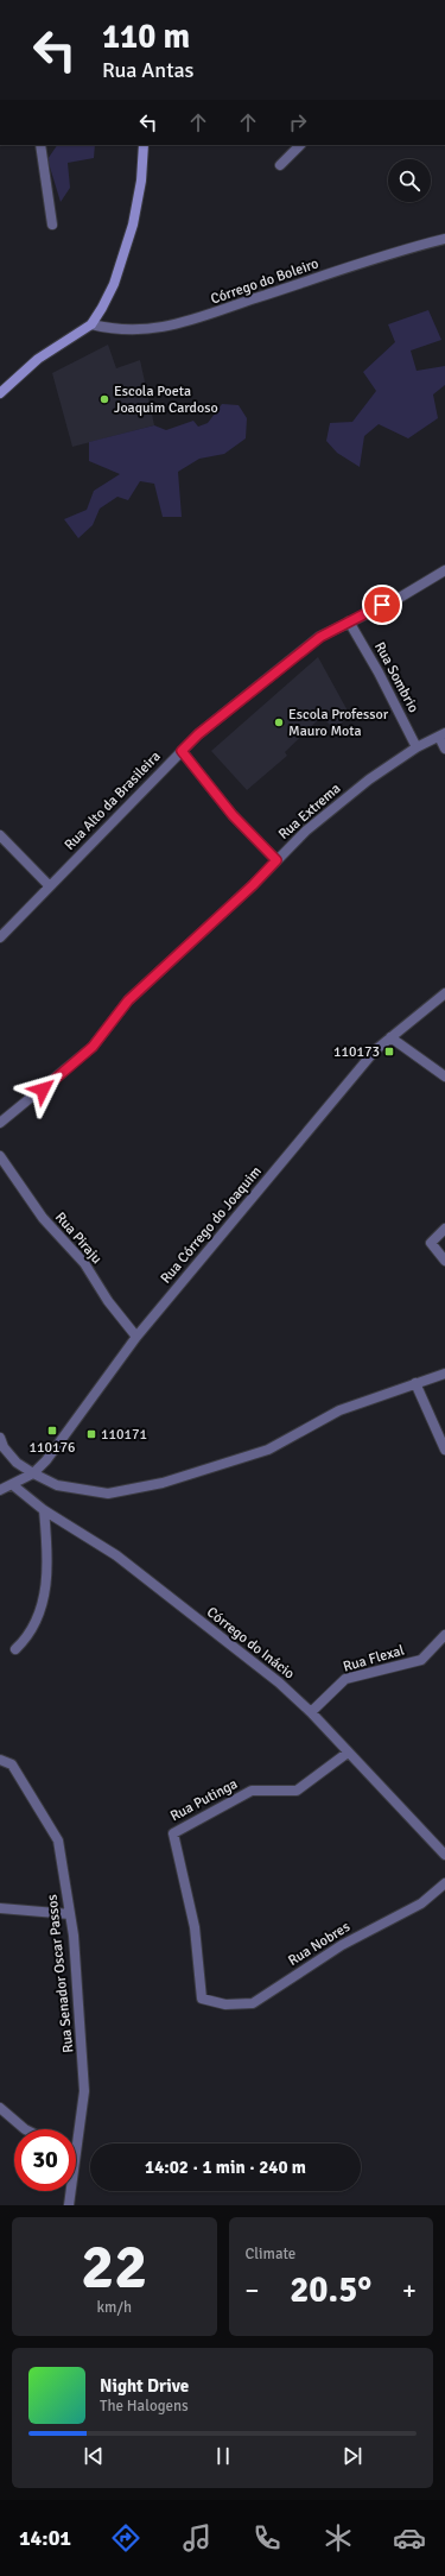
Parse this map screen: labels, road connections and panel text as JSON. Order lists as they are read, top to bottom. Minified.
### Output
{"streets":{"street":["Córrego do Boleiro","Rua Sombrio","Rua Alto da Brasileira","Rua Extrema","Rua Córrego do Joaquim","Rua Piraju","Córrego do Inácio","Rua Flexal","Rua Putinga","Rua Nobres","Rua Senador Oscar Passos"]},"crossings":[["Rua Sombrio","Rua Alto da Brasileira"],["Rua Sombrio","Rua Extrema"],["Rua Córrego do Joaquim","Rua Piraju"],["Rua Córrego do Joaquim","Córrego do Inácio"],["Córrego do Inácio","Rua Flexal"],["Córrego do Inácio","Rua Putinga"],["Rua Putinga","Rua Nobres"]],"places":{"other":["Escola Poeta Joaquim Cardoso","Escola Professor Mauro Mota"],"transit":["110173","110176","110171"]},"page":{"turn":["110 m","Rua Antas"],"limit":"30","trip":"14:02 · 1 min · 240 m","tile":[["22","km/h"],"Climate"],"heat":["−","20.5°","+"],"song":["Night Drive","The Halogens"],"tabs":"14:01"}}
